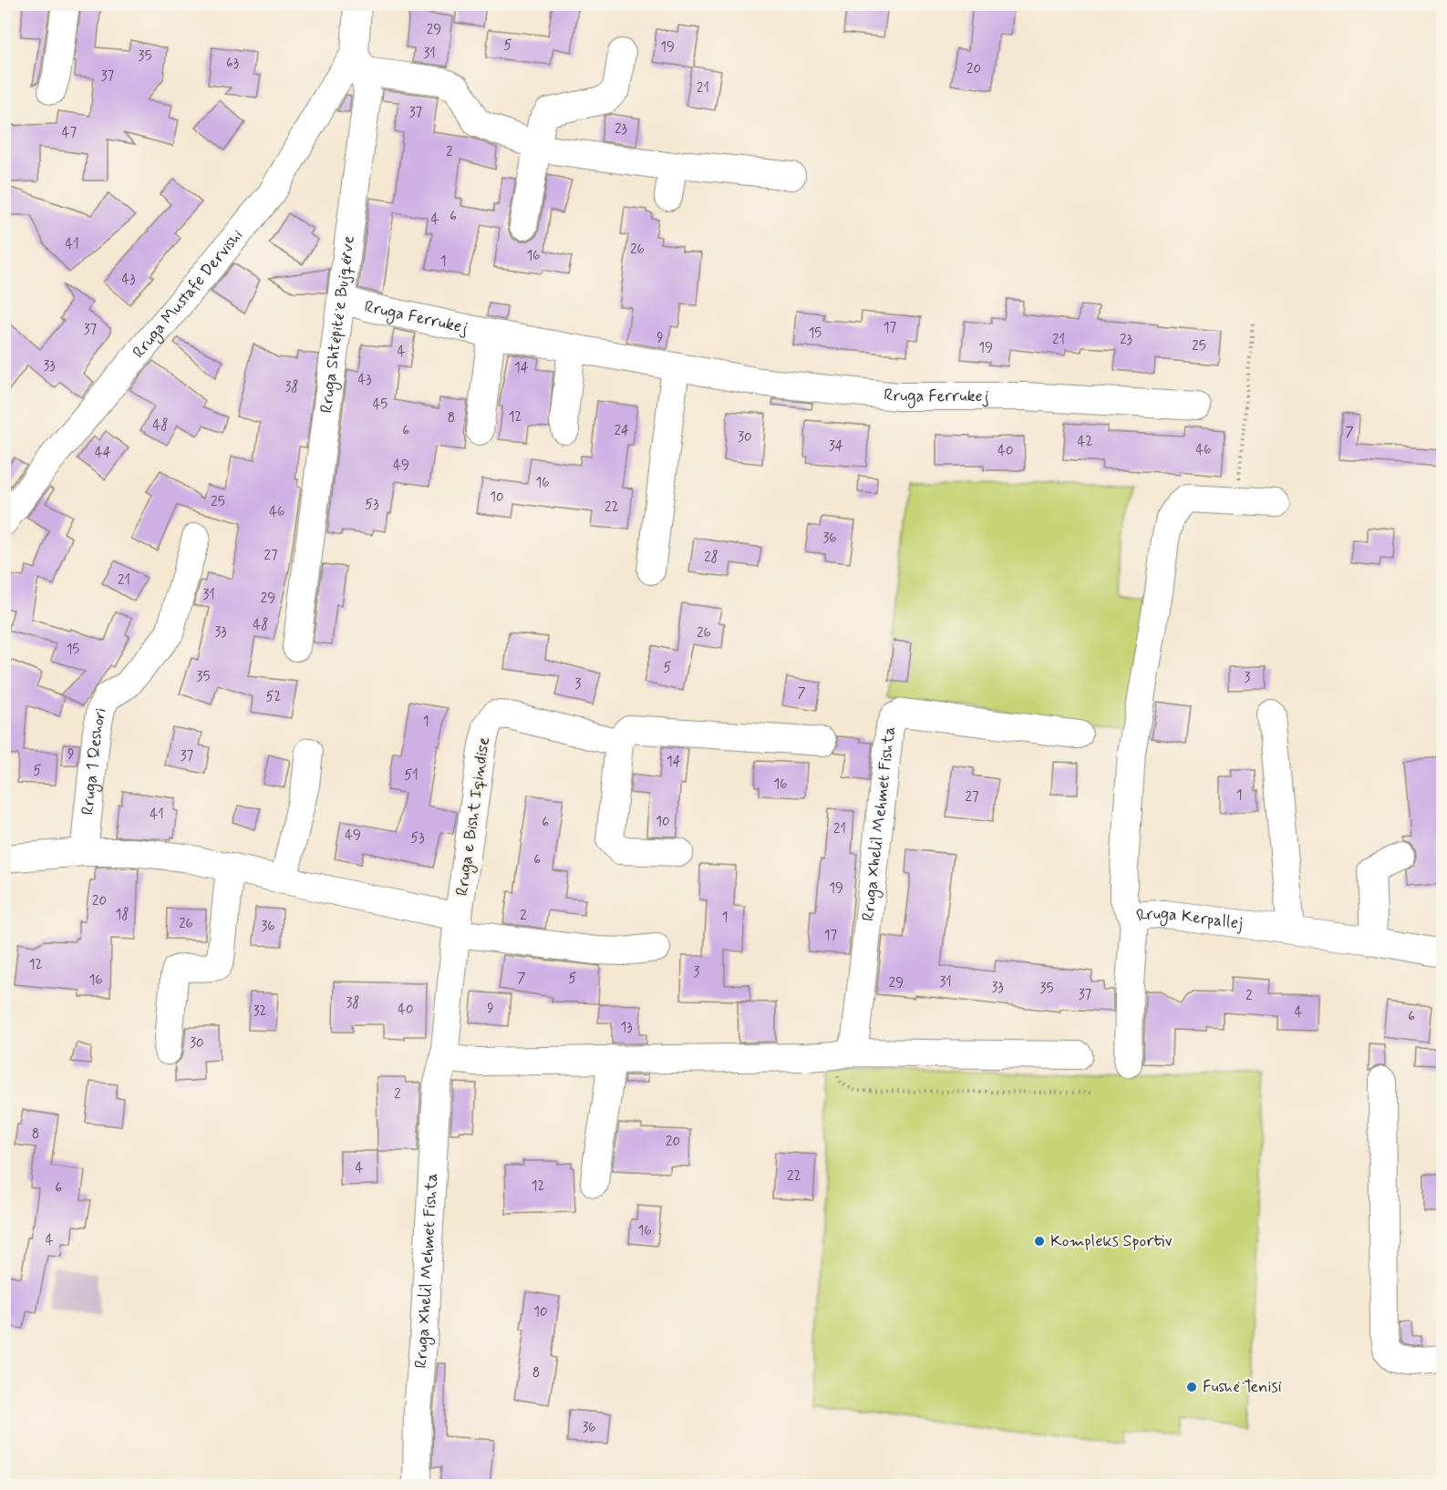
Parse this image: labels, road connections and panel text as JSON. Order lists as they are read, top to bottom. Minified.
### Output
{"streets":{"street":["Rruga Mustafe Dervishi","Rruga Ferrukej","Rruga Shtëpitë e Bujqërve","Rruga 1 Qeshori","Rruga e Bisht Iqindise","Rruga Xhelil Mehmet Fishta","Rruga Kerpallej"]},"crossings":[["Rruga Mustafe Dervishi","Rruga Shtëpitë e Bujqërve"],["Rruga Ferrukej","Rruga Shtëpitë e Bujqërve"],["Rruga e Bisht Iqindise","Rruga Xhelil Mehmet Fishta"]],"places":["Kompleks Sportiv","Fushë Tenisi"],"house_numbers":["29","5","19","31","35","63","20","37","21","37","23","47","2","6","4","41","26","16","1","43","17","37","15","9","21","23","25","19","4","33","14","43","38","45","12","8","48","6","24","7","30","42","34","46","40","44","49","16","10","25","53","22","46","36","27","28","21","31","29","48","33","26","15","5","35","3","3","7","52","1","9","37","14","5","51","16","1","27","41","10","6","21","49","53","6","19","20","18","2","1","26","36","17","12","3","7","5","16","31","29","33","35","37","2","38","9","40","32","4","6","13","30","2","8","20","4","22","12","6","16","4","10","8","36"]}
